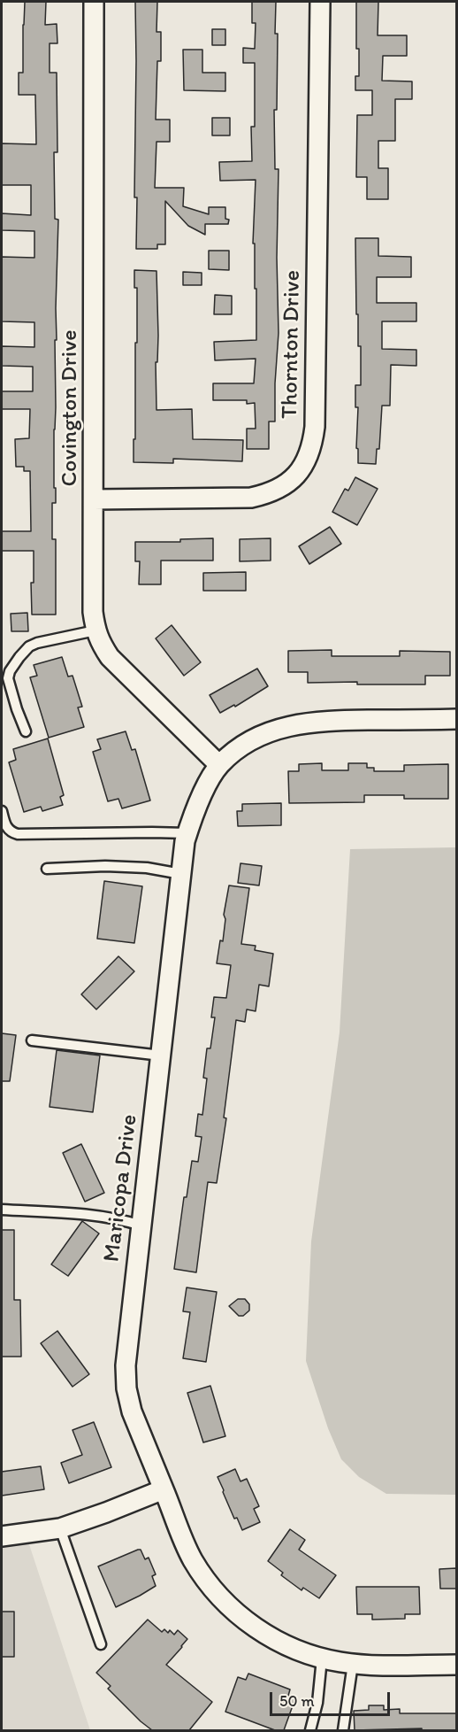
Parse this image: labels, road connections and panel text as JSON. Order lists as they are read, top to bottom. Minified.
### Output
{"streets":{"street":["Thornton Drive","Covington Drive","Maricopa Drive"]},"crossings":[["Thornton Drive","Covington Drive"],["Covington Drive","Maricopa Drive"]],"scale_bar":"50 m"}
